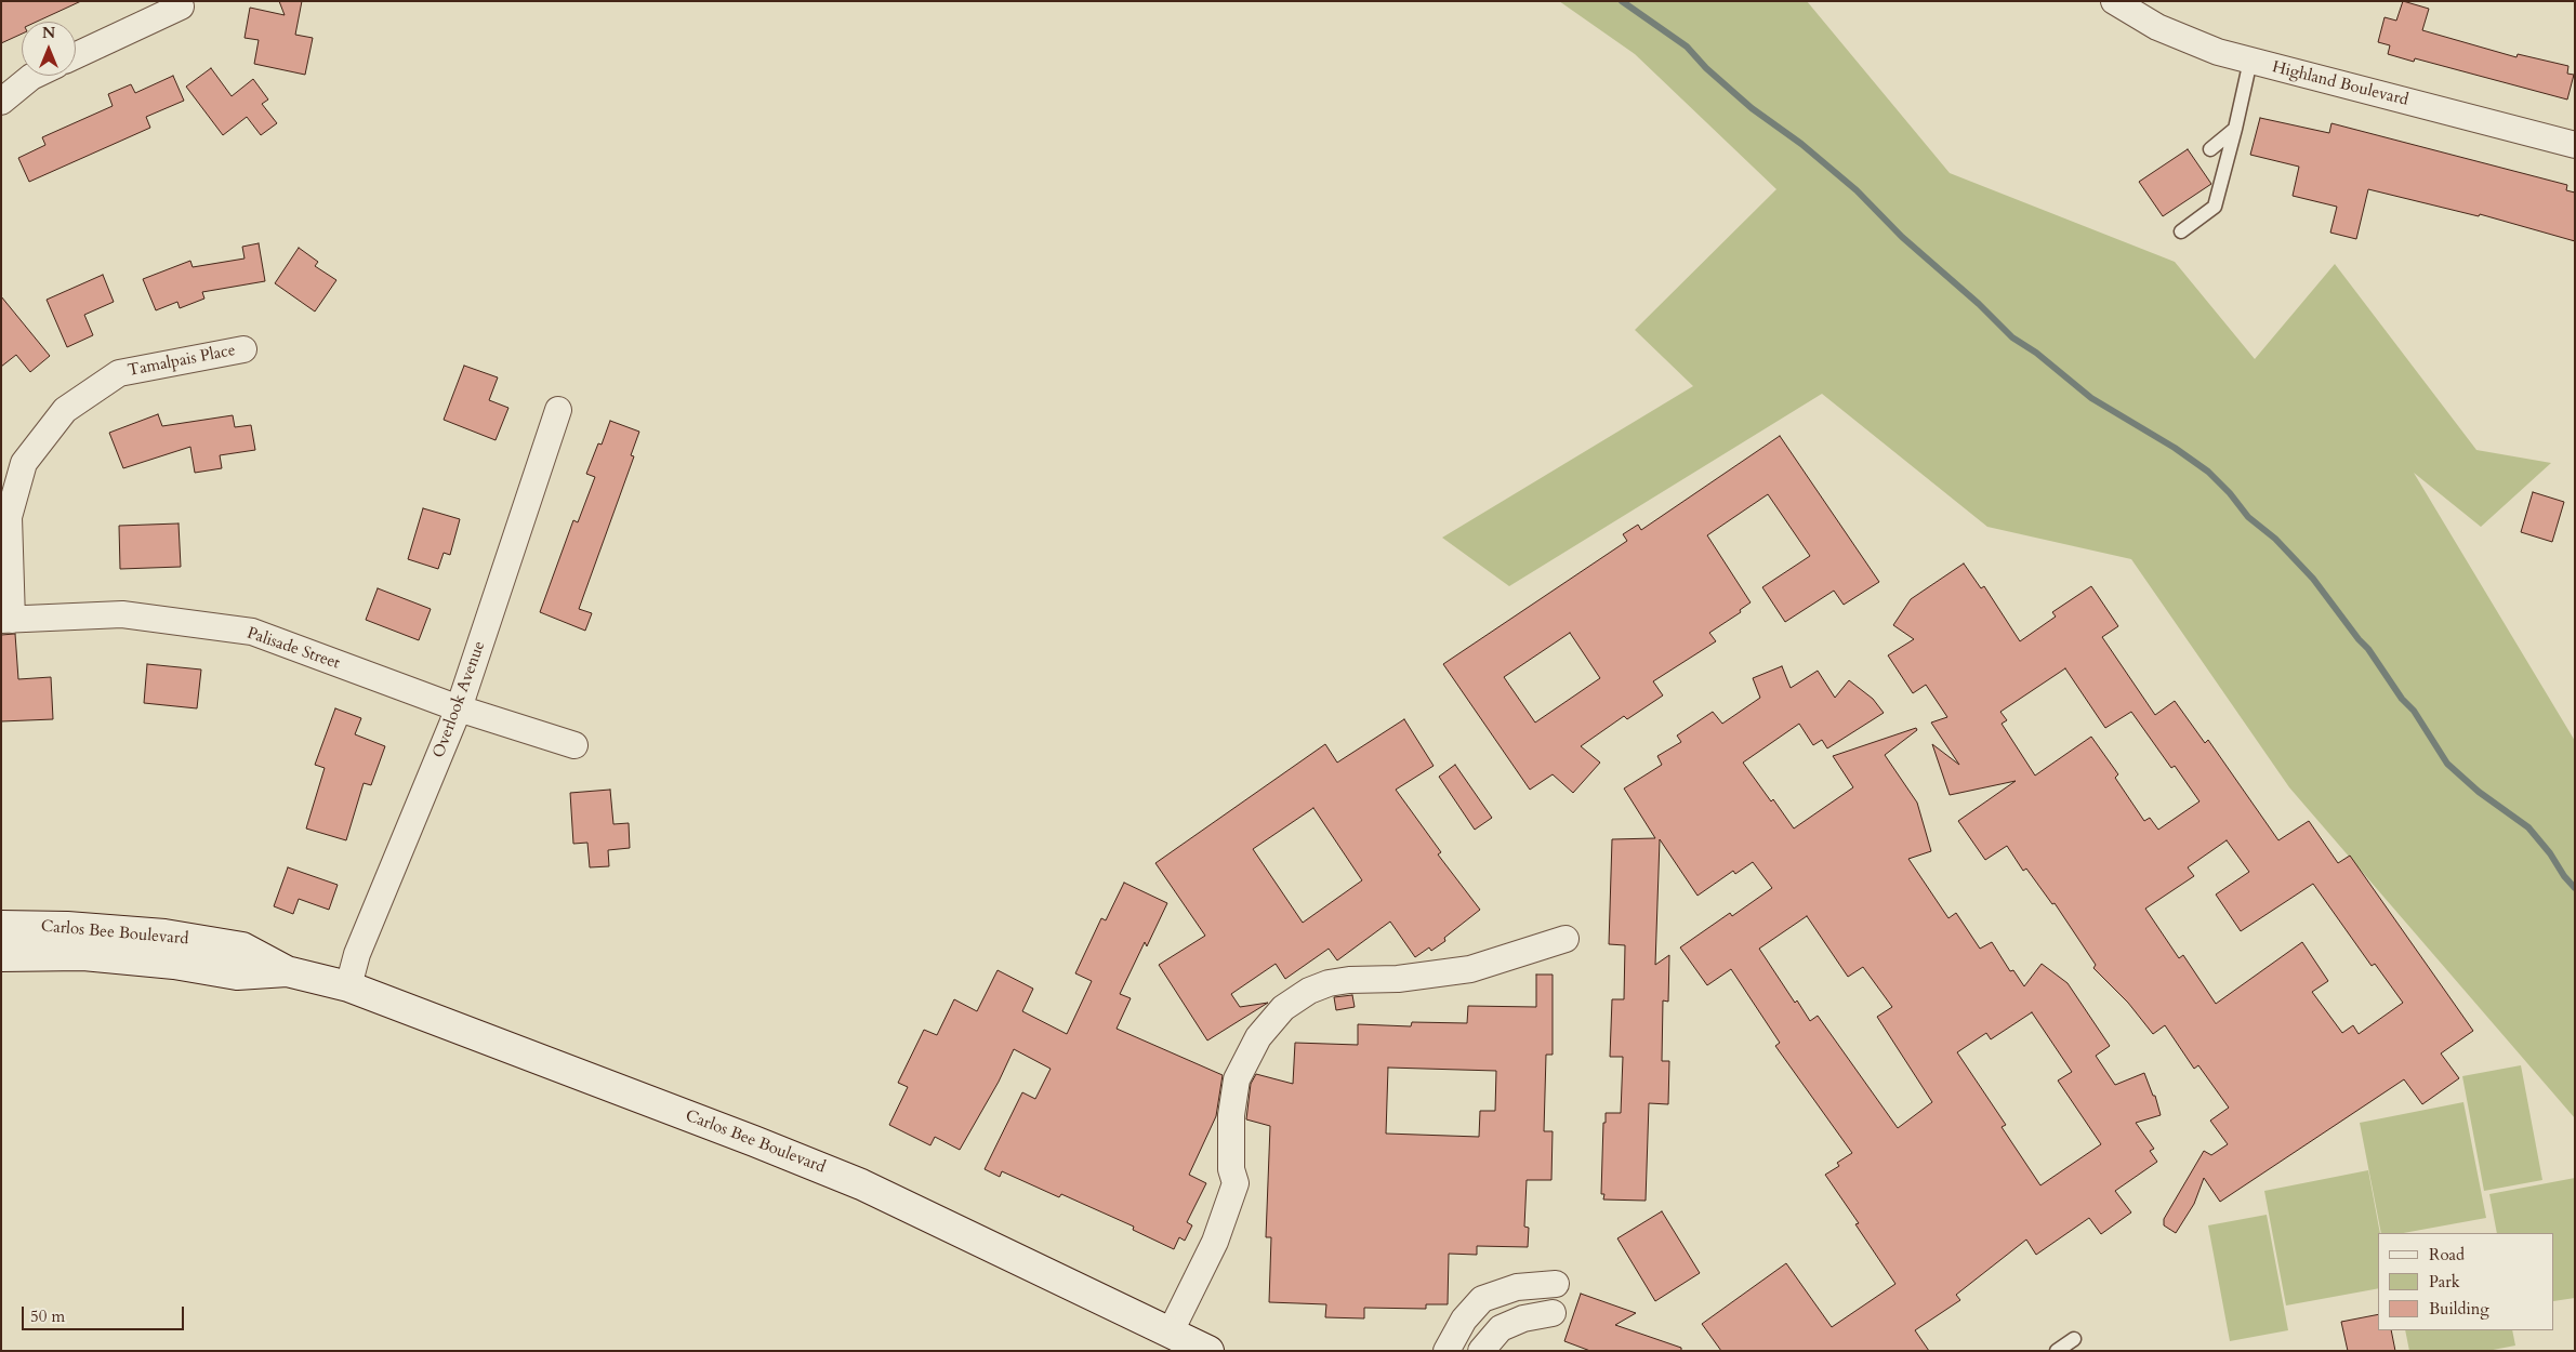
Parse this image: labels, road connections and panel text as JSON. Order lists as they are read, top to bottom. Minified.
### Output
{"streets":{"main road":["Carlos Bee Boulevard"],"street":["Highland Boulevard","Tamalpais Place","Palisade Street","Overlook Avenue"]},"crossings":[["Tamalpais Place","Palisade Street"],["Palisade Street","Overlook Avenue"],["Overlook Avenue","Carlos Bee Boulevard"]],"legend":["Road","Park","Building"],"scale_bar":"50 m","north":"top"}
